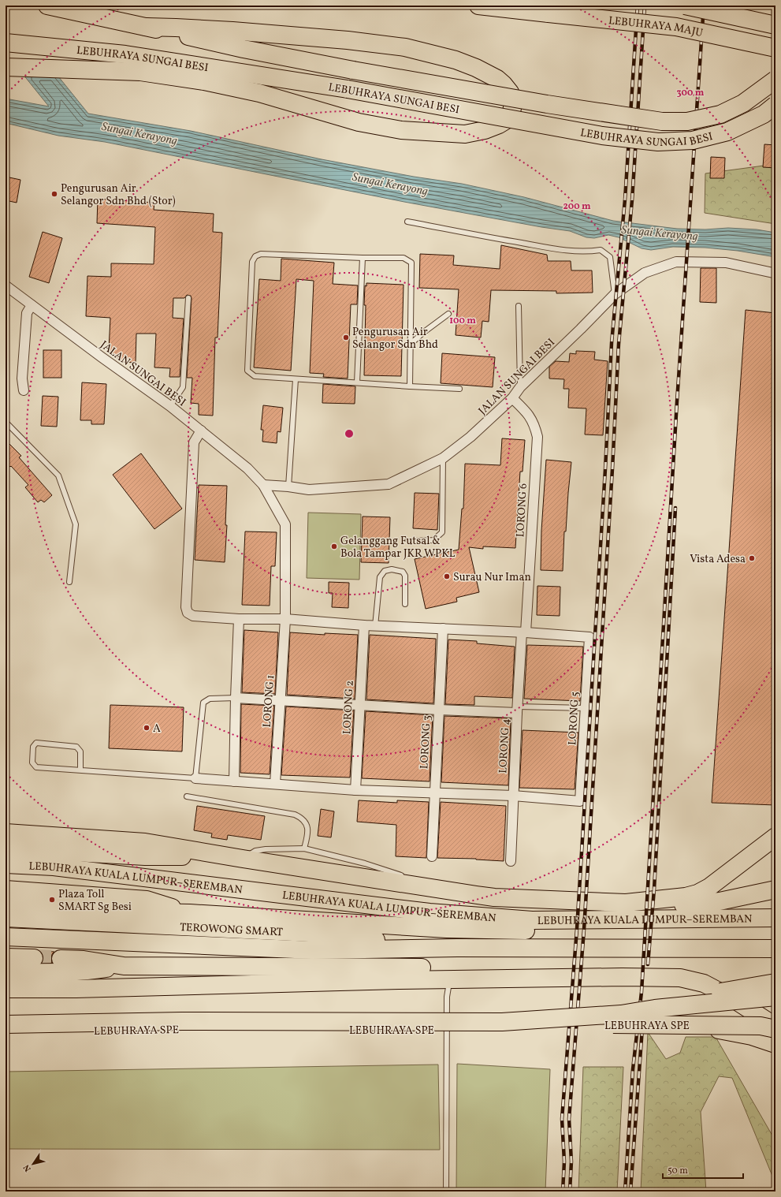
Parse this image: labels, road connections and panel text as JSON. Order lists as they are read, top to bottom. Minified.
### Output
{"streets":{"highway":["LEBUHRAYA MAJU","LEBUHRAYA SUNGAI BESI","LEBUHRAYA KUALA LUMPUR–SEREMBAN","TEROWONG SMART","LEBUHRAYA SPE"],"street":["JALAN SUNGAI BESI","LORONG 6","LORONG 1","LORONG 2","LORONG 5","LORONG 3","LORONG 4"]},"crossings":[["JALAN SUNGAI BESI","LORONG 6"],["JALAN SUNGAI BESI","LORONG 1"],["LORONG 6","LORONG 5"],["LORONG 6","LORONG 4"],["LORONG 5","LORONG 4"],["LEBUHRAYA KUALA LUMPUR–SEREMBAN","TEROWONG SMART"]],"water":["Sungai Kerayong"],"places":["Pengurusan Air Selangor Sdn Bhd (Stor)","Pengurusan Air Selangor Sdn Bhd","Gelanggang Futsal & Bola Tampar JKR WPKL","Vista Adesa","Surau Nur Iman","A","Plaza Toll SMART Sg Besi"],"scale_bar":"50 m","north":"bottom left","rings":["300 m","200 m","100 m"]}
